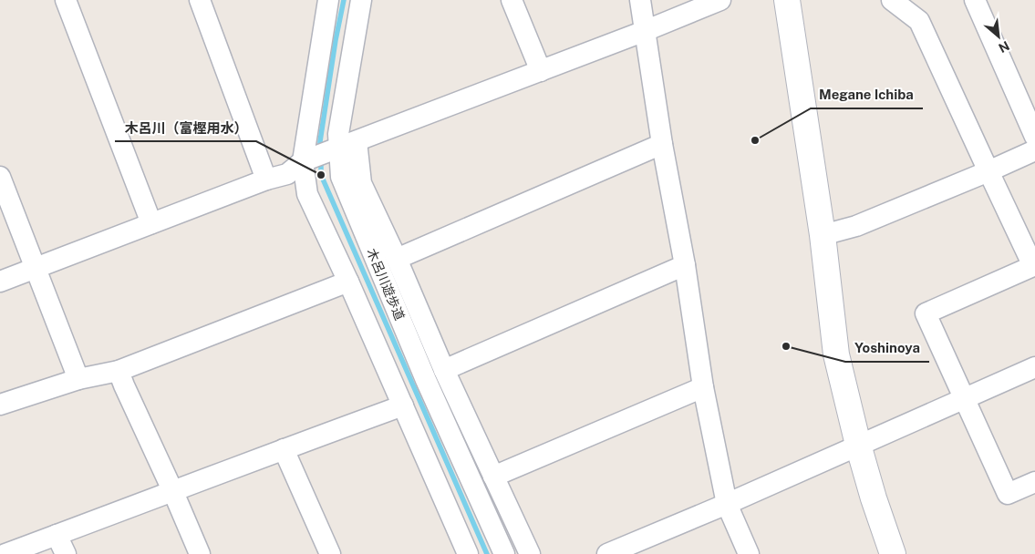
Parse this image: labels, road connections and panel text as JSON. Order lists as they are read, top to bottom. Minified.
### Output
{"streets":{"street":["木呂川遊歩道"]},"places":["Megane Ichiba","木呂川（富樫用水）","Yoshinoya"],"north":"bottom right"}
